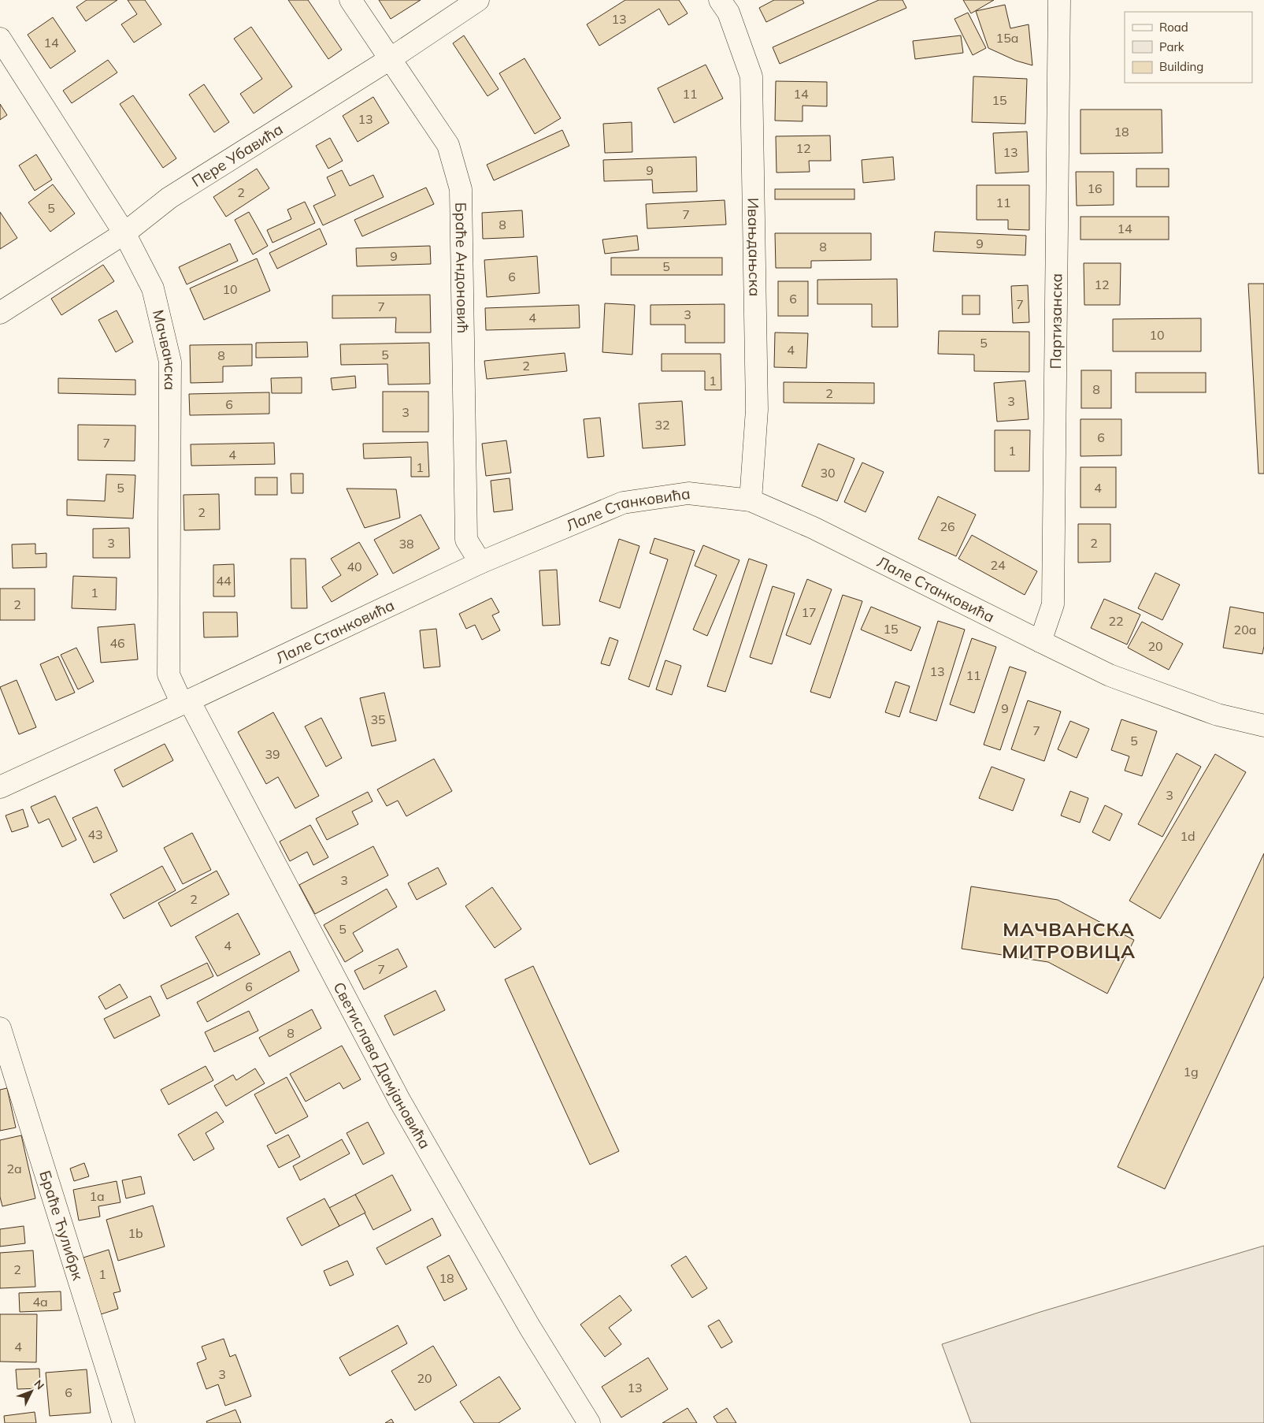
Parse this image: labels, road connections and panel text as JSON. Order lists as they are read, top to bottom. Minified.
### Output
{"streets":{"street":["Пере Убавића","Ивањдањска","Браће Андоновић","Партизанска","Мачванска","Лале Станковића","Светислава Дамјановића","Браће Ћулибрк"]},"crossings":[["Пере Убавића","Браће Андоновић"],["Пере Убавића","Мачванска"],["Ивањдањска","Лале Станковића"],["Браће Андоновић","Лале Станковића"],["Партизанска","Лале Станковића"],["Мачванска","Лале Станковића"],["Мачванска","Светислава Дамјановића"],["Лале Станковића","Светислава Дамјановића"]],"districts":["МАЧВАНСКА МИТРОВИЦА"],"house_numbers":["13","15a","14","11","14","15","13","18","12","13","9","16","2","11","5","7","8","14","9","8","9","5","6","12","10","6","7","7","3","4","10","5","4","5","8","2","1","8","2","3","6","3","32","6","7","1","4","1","30","5","4","2","26","3","2","38","24","40","44","1","2","17","22","15","20a","46","20","13","11","9","35","7","5","39","3","43","1d","3","2","5","4","7","6","8","1g","2a","1a","1b","2","1","18","4a","4","3","20","13","6"],"legend":["Road","Park","Building"],"north":"top right"}
